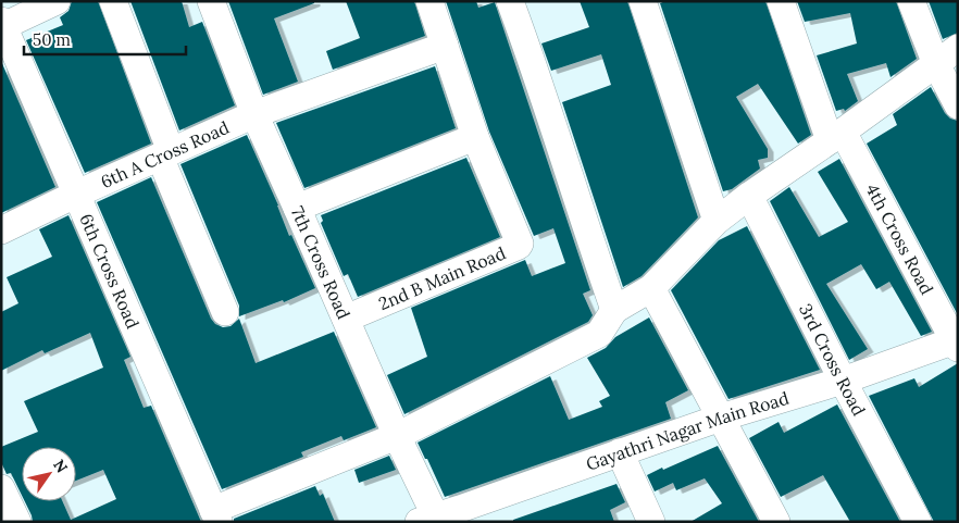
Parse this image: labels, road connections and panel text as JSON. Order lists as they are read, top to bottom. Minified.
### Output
{"streets":{"street":["6th A Cross Road","4th Cross Road","7th Cross Road","6th Cross Road","2nd B Main Road","3rd Cross Road","Gayathri Nagar Main Road"]},"crossings":[["6th A Cross Road","7th Cross Road"],["6th A Cross Road","6th Cross Road"],["4th Cross Road","Gayathri Nagar Main Road"],["7th Cross Road","2nd B Main Road"],["7th Cross Road","Gayathri Nagar Main Road"],["3rd Cross Road","Gayathri Nagar Main Road"]],"scale_bar":"50 m","north":"top right"}
